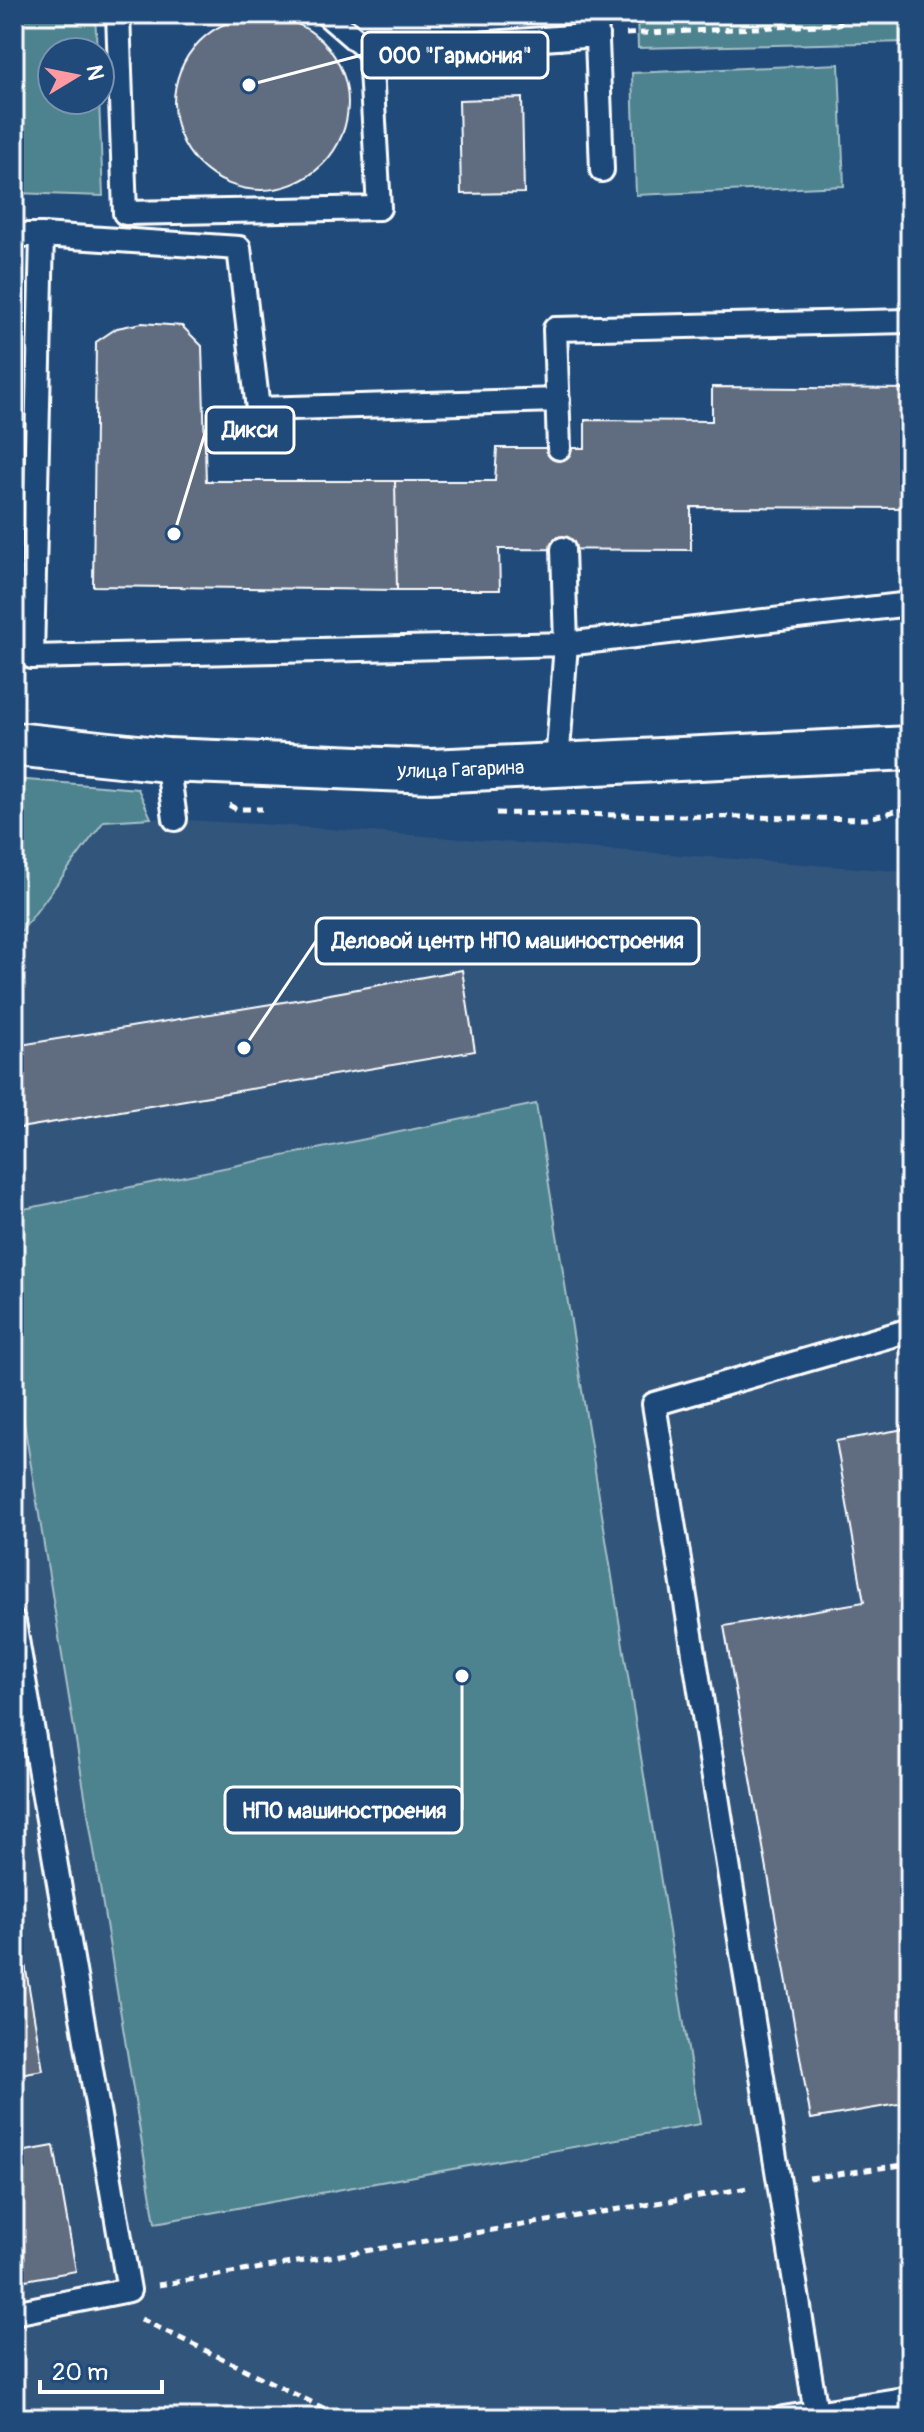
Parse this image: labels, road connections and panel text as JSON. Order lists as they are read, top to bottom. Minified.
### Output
{"streets":{"street":["улица Гагарина"]},"places":["ООО \"Гармония\"","Дикси","Деловой центр НПО машиностроения","НПО машиностроения"],"scale_bar":"20 m","north":"right"}
